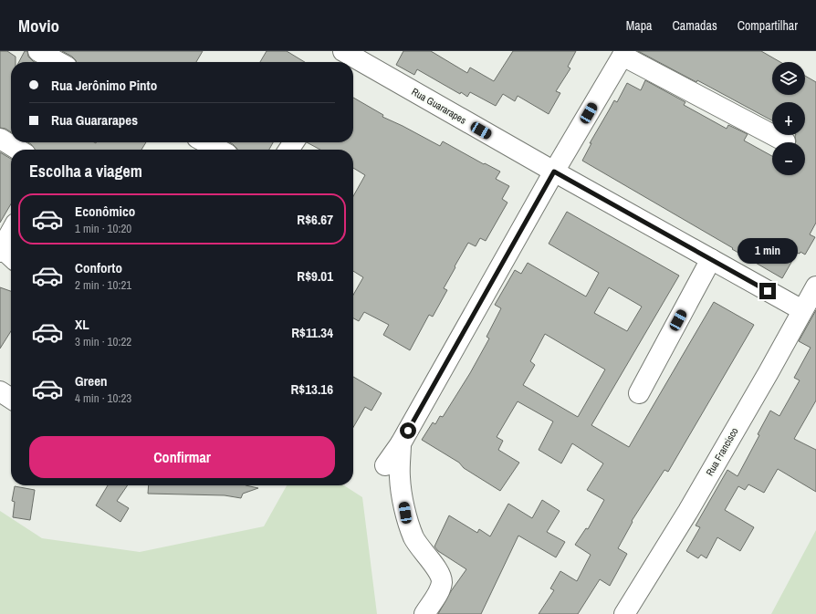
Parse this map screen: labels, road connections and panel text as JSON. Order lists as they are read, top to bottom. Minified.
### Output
{"streets":{"street":["Rua Guararapes","Rua Francisco"]},"crossings":[["Rua Guararapes","Rua Francisco"]],"page":{"header":"Movio","nav":["Mapa","Camadas","Compartilhar"],"map_buttons":["+","−"],"banner":["Rua Jerônimo Pinto","Rua Guararapes"],"heading":"Escolha a viagem","list":[{"name":"Econômico","note":"1 min · 10:20","value":"R$6.67"},{"name":"Conforto","note":"2 min · 10:21","value":"R$9.01"},{"name":"XL","note":"3 min · 10:22","value":"R$11.34"},{"name":"Green","note":"4 min · 10:23","value":"R$13.16"}],"bubble":"1 min","buttons":"Confirmar"}}
